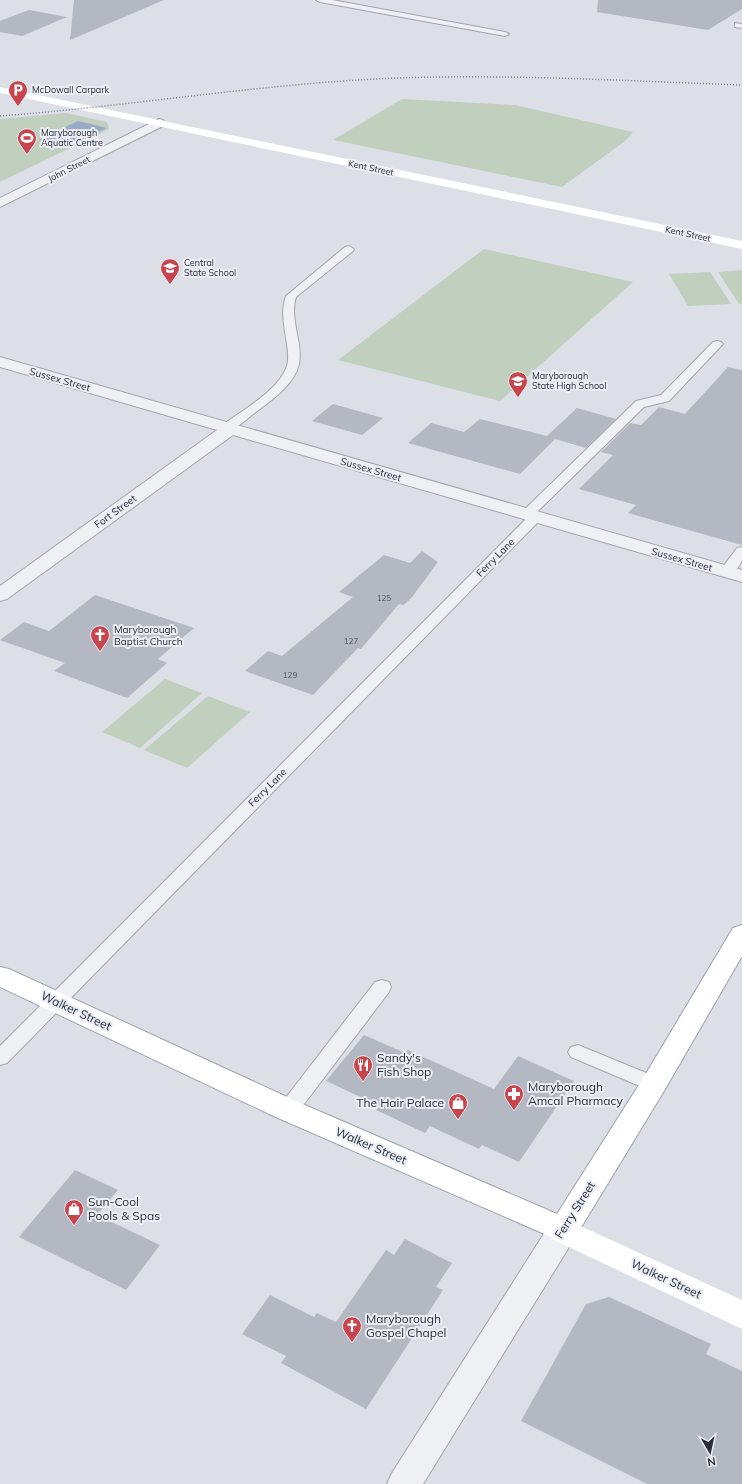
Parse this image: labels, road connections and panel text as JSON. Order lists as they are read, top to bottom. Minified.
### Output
{"streets":{"main road":["Kent Street","Walker Street","Ferry Street"],"street":["John Street","Sussex Street","Fort Street"],"lane":["Ferry Lane"]},"crossings":[["Kent Street","John Street"],["Sussex Street","Fort Street"],["Sussex Street","Ferry Lane"],["Ferry Lane","Walker Street"],["Walker Street","Ferry Street"]],"places":{"parking":["McDowall Carpark"],"sports":["Maryborough Aquatic Centre"],"school or university":["Central State School","Maryborough State High School"],"church":["Maryborough Baptist Church","Maryborough Gospel Chapel"],"restaurant":["Sandy's Fish Shop"],"pharmacy":["Maryborough Amcal Pharmacy"],"shop":["The Hair Palace","Sun-Cool Pools & Spas"]},"house_numbers":["125","127","129"],"north":"bottom"}
